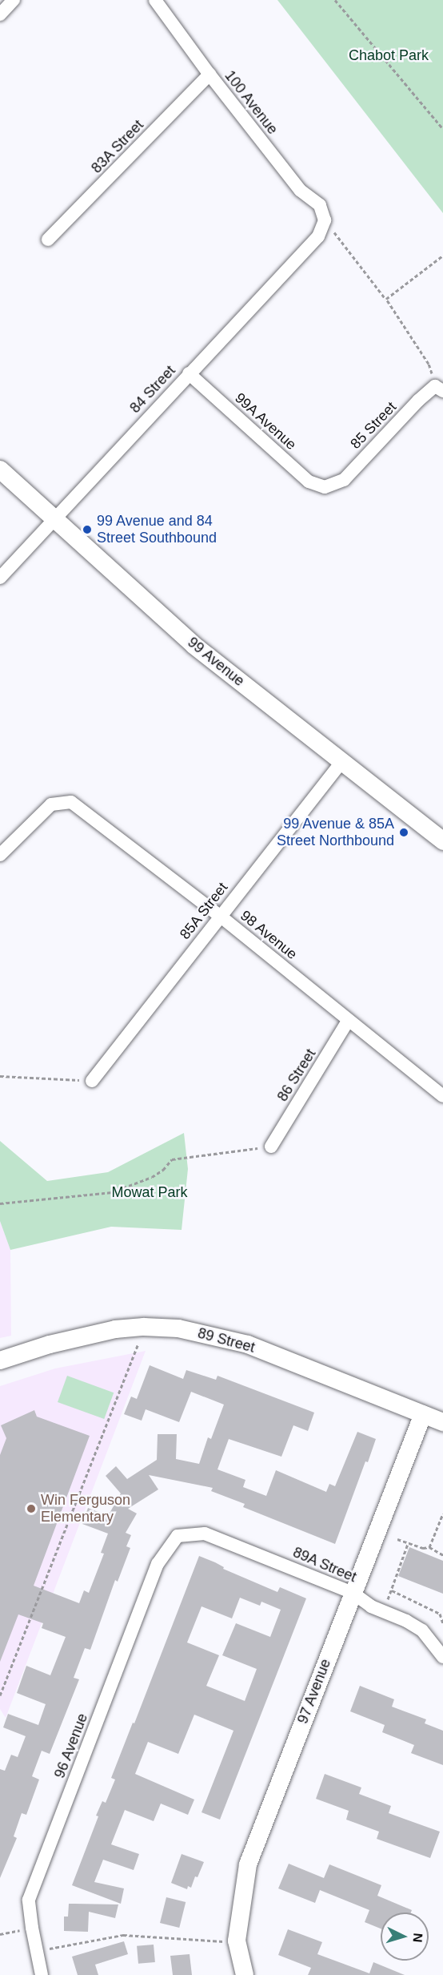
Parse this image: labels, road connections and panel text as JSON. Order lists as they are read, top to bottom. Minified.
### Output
{"streets":{"street":["100 Avenue","83A Street","84 Street","99A Avenue","85 Street","99 Avenue","85A Street","98 Avenue","86 Street","89 Street","89A Street","97 Avenue","96 Avenue"]},"crossings":[["100 Avenue","83A Street"],["100 Avenue","84 Street"],["84 Street","99A Avenue"],["84 Street","99 Avenue"],["99A Avenue","85 Street"],["99 Avenue","85A Street"],["85A Street","98 Avenue"],["98 Avenue","86 Street"],["89 Street","97 Avenue"],["89A Street","97 Avenue"],["89A Street","96 Avenue"]],"parks":["Chabot Park","Mowat Park"],"places":["99 Avenue and 84 Street Southbound","99 Avenue & 85A Street Northbound","Win Ferguson Elementary"],"north":"right"}
